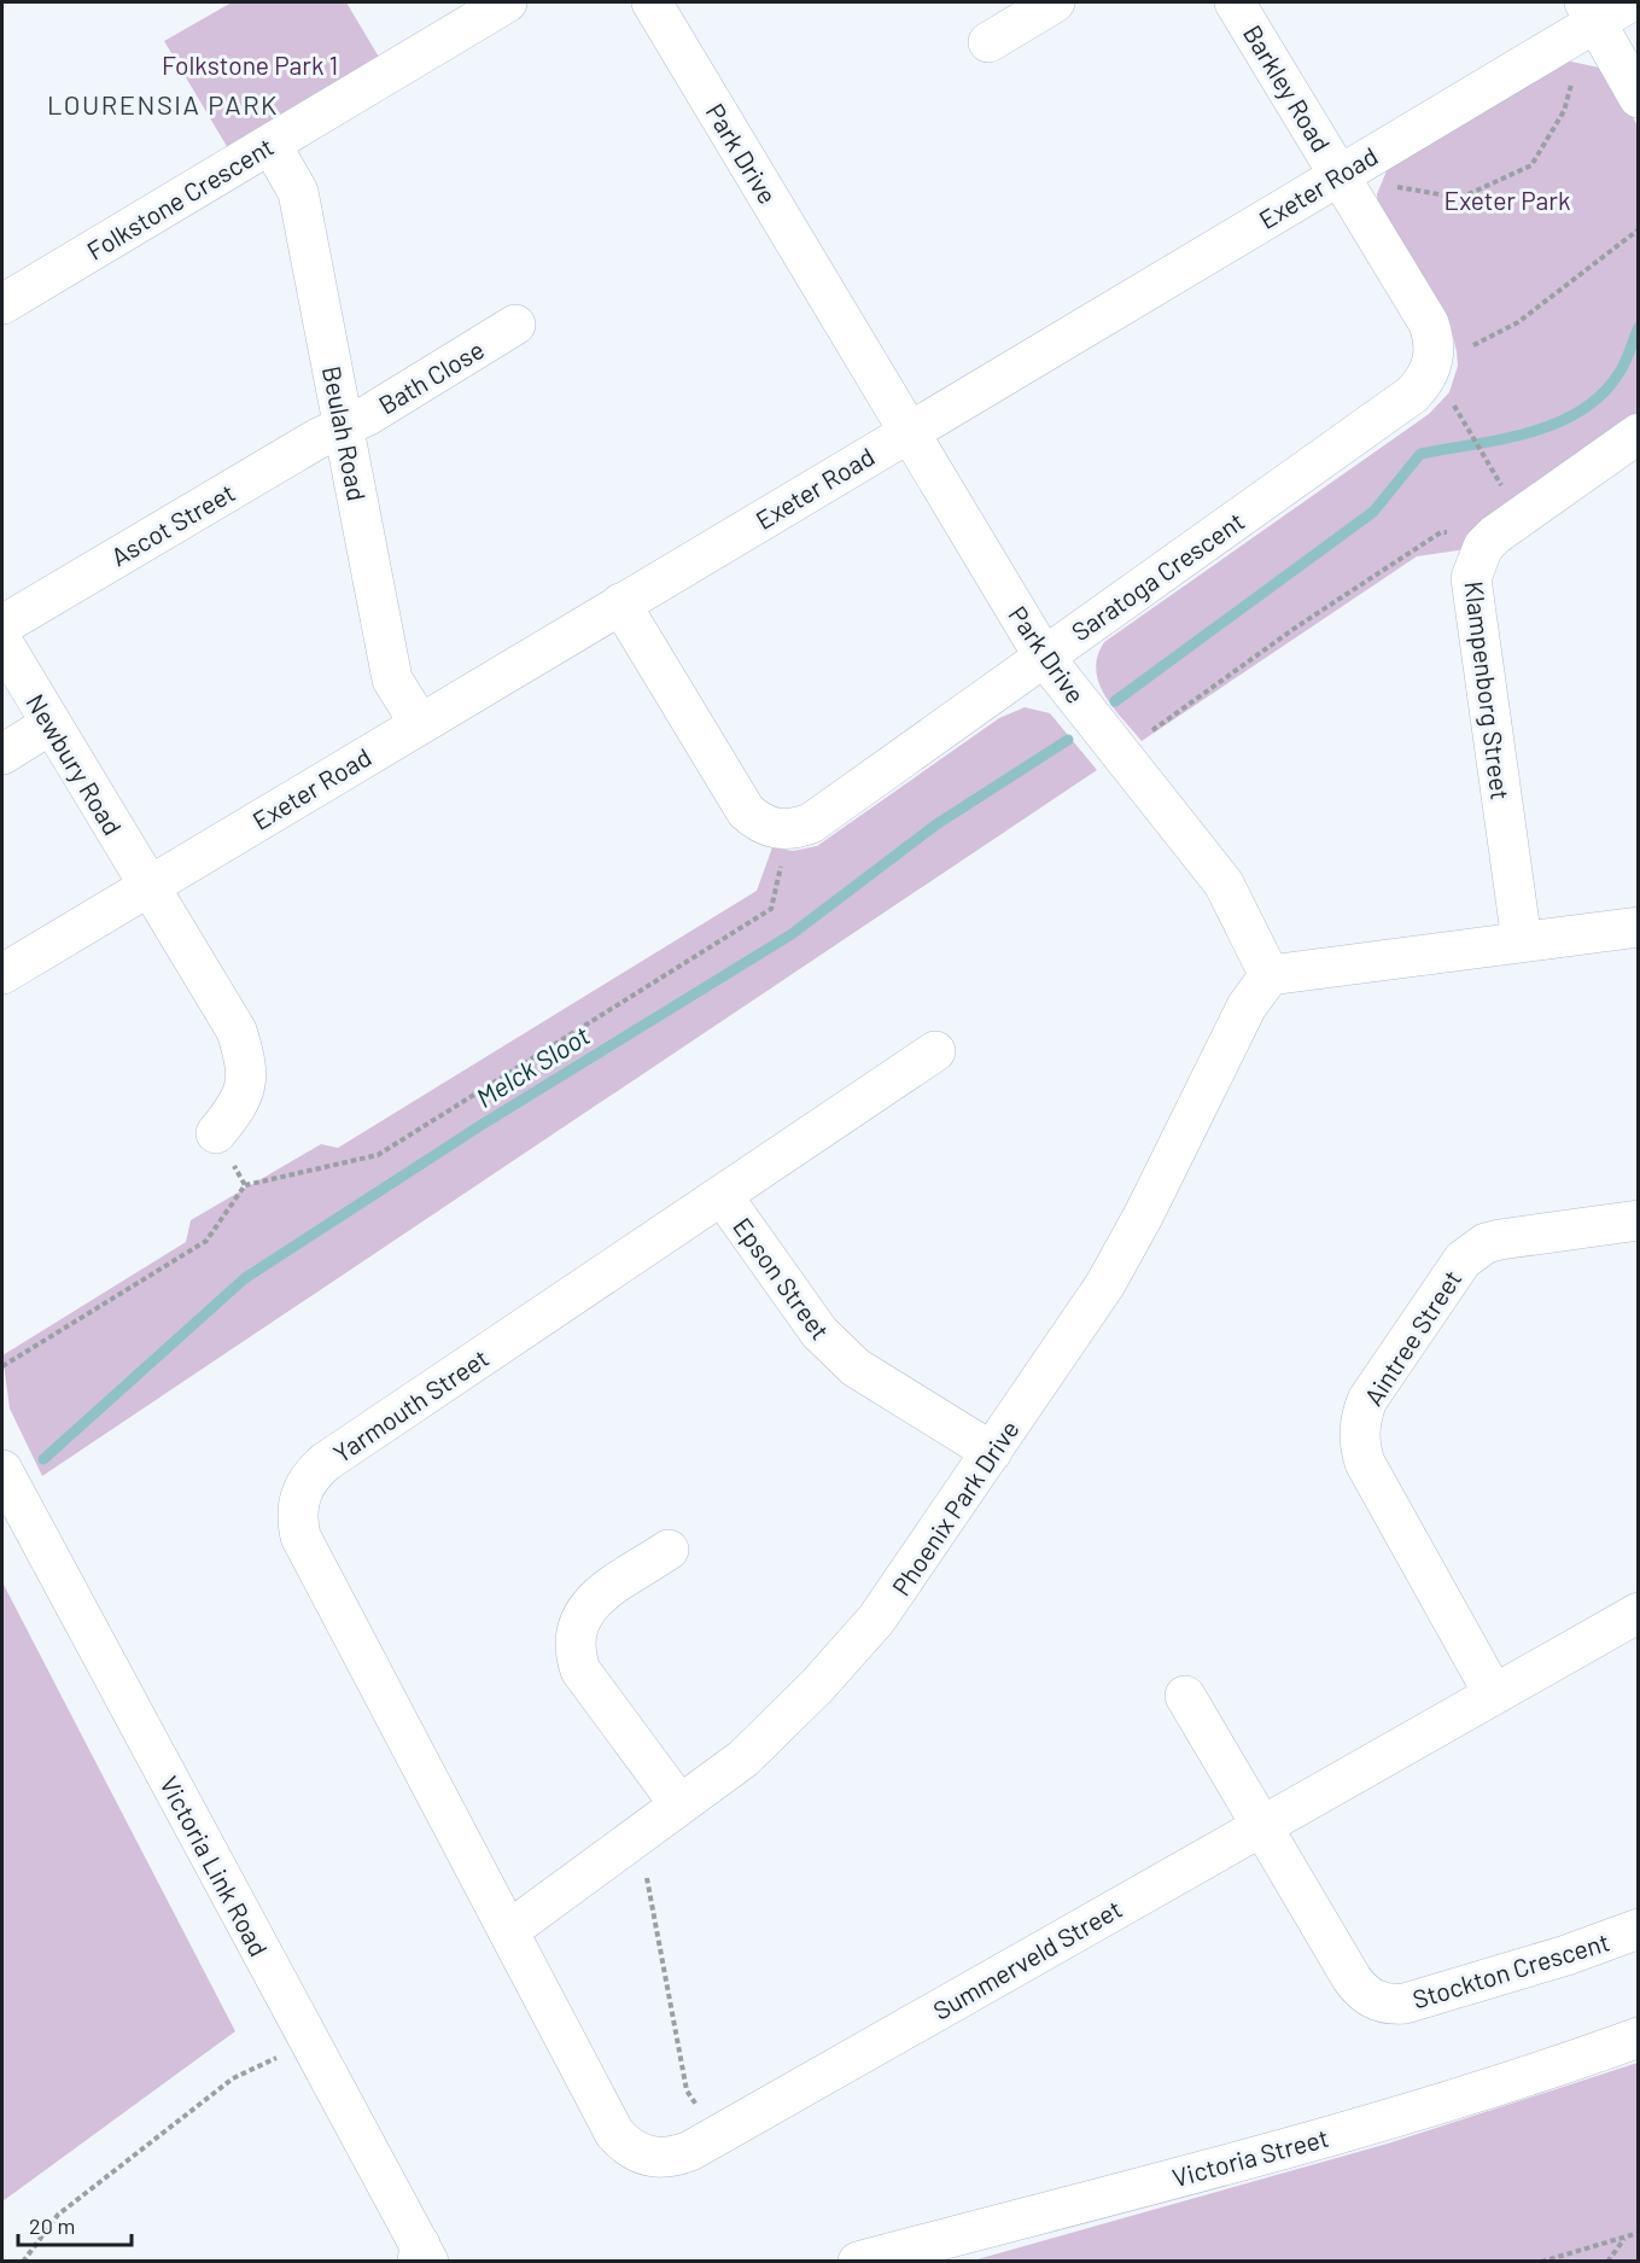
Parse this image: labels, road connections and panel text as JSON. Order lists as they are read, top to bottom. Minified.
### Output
{"streets":{"street":["Barkley Road","Park Drive","Exeter Road","Folkstone Crescent","Bath Close","Beulah Road","Ascot Street","Saratoga Crescent","Klampenborg Street","Newbury Road","Epson Street","Aintree Street","Yarmouth Street","Phoenix Park Drive","Victoria Link Road","Summerveld Street","Stockton Crescent","Victoria Street"]},"crossings":[["Barkley Road","Exeter Road"],["Park Drive","Exeter Road"],["Park Drive","Saratoga Crescent"],["Park Drive","Phoenix Park Drive"],["Exeter Road","Beulah Road"],["Exeter Road","Newbury Road"],["Folkstone Crescent","Beulah Road"],["Bath Close","Beulah Road"],["Bath Close","Ascot Street"],["Beulah Road","Ascot Street"],["Epson Street","Yarmouth Street"],["Epson Street","Phoenix Park Drive"],["Aintree Street","Summerveld Street"],["Yarmouth Street","Phoenix Park Drive"],["Yarmouth Street","Summerveld Street"],["Phoenix Park Drive","Summerveld Street"],["Summerveld Street","Stockton Crescent"]],"districts":["LOURENSIA PARK"],"water":["Melck Sloot"],"parks":["Folkstone Park 1","Exeter Park"],"scale_bar":"20 m"}
